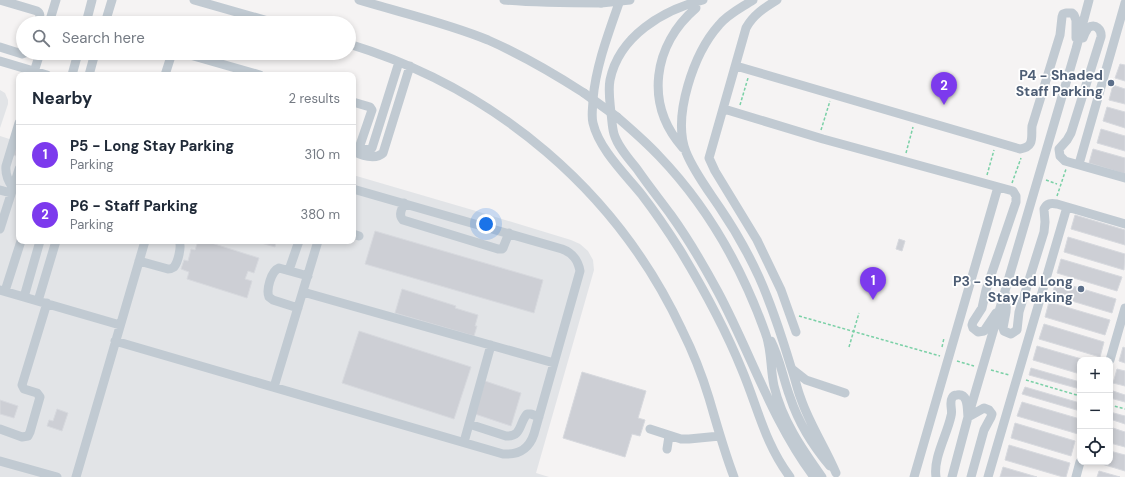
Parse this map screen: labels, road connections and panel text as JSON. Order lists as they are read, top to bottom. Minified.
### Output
{"places":["P4 - Shaded Staff Parking","P3 - Shaded Long Stay Parking"],"page":{"search":"Search here","pins":["2","1"],"heading":["Nearby","2 results"],"list":[{"mark":"1","name":"P5 - Long Stay Parking","note":"Parking","value":"310 m"},{"mark":"2","name":"P6 - Staff Parking","note":"Parking","value":"380 m"}],"map_buttons":["+","−"]}}
